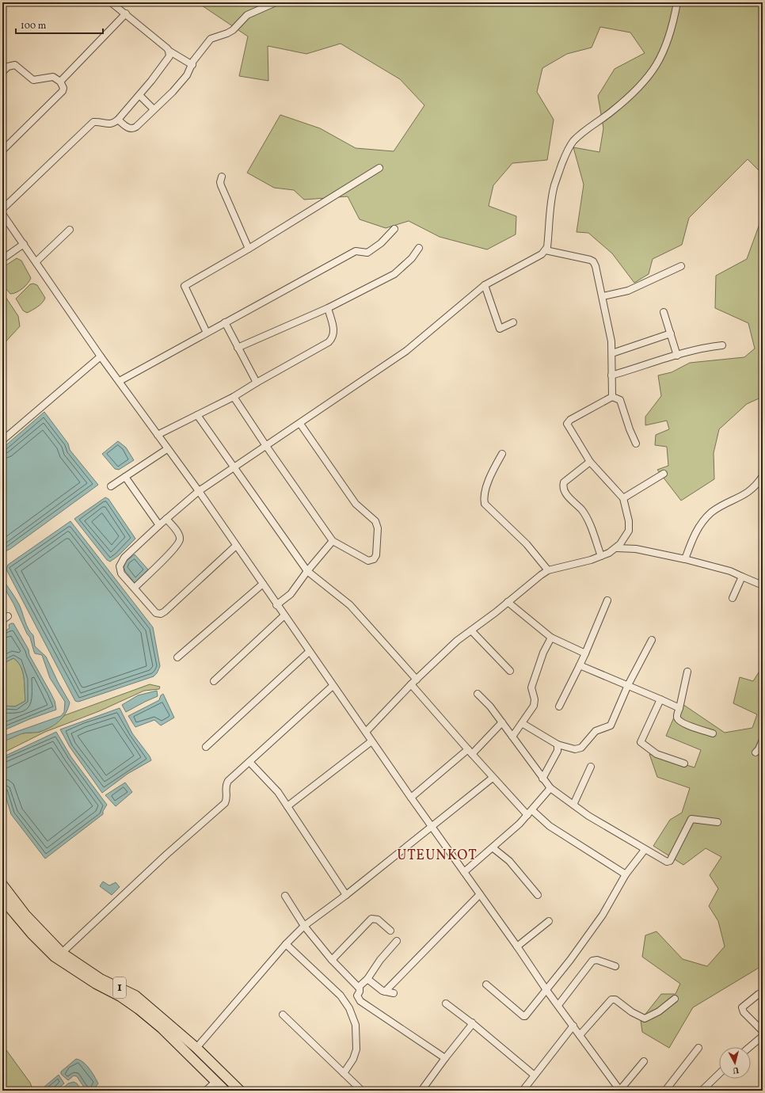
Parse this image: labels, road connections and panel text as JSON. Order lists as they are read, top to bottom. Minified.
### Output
{"streets":{"highway":["1"]},"districts":["UTEUNKOT"],"scale_bar":"100 m","north":"bottom"}
